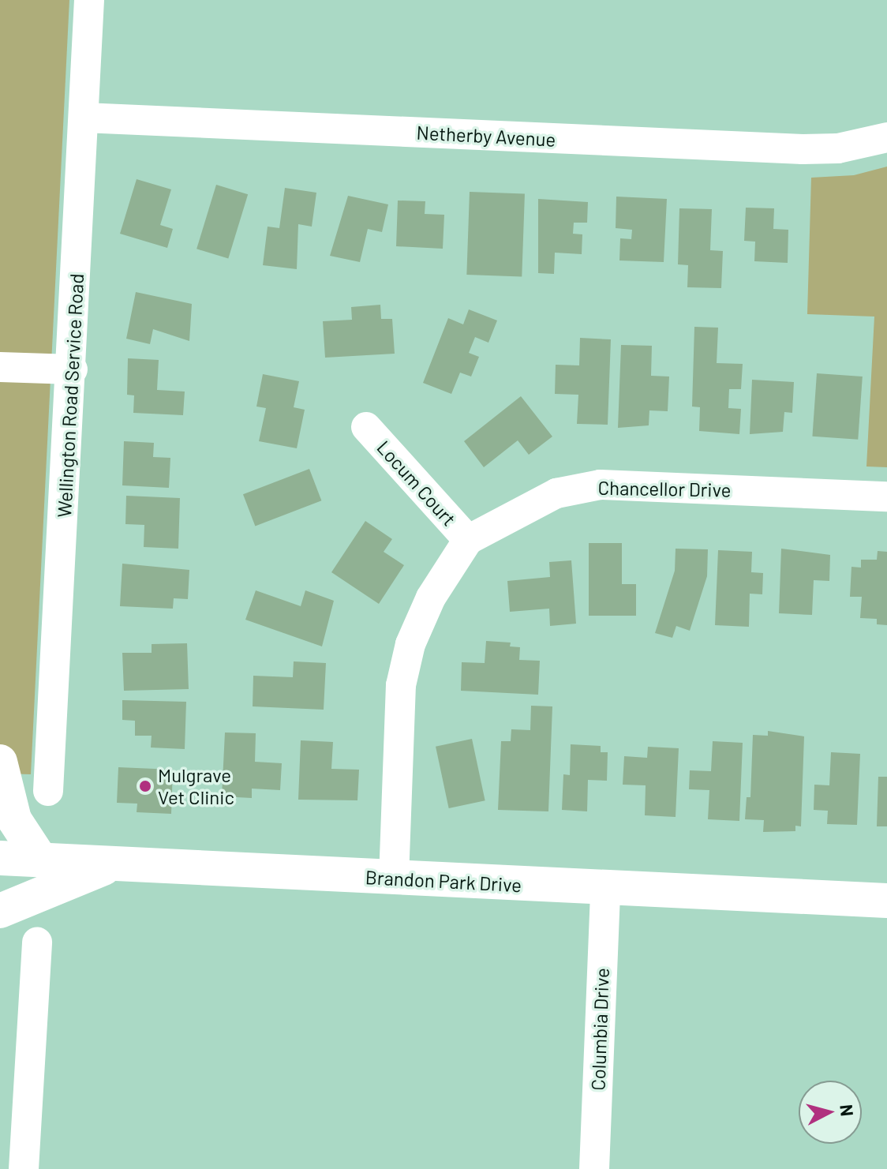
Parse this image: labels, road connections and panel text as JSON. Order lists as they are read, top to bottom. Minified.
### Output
{"streets":{"street":["Netherby Avenue","Wellington Road Service Road","Locum Court","Chancellor Drive","Brandon Park Drive","Columbia Drive"]},"crossings":[["Netherby Avenue","Wellington Road Service Road"],["Locum Court","Chancellor Drive"],["Chancellor Drive","Brandon Park Drive"],["Brandon Park Drive","Columbia Drive"]],"places":["Mulgrave Vet Clinic"],"north":"right"}
